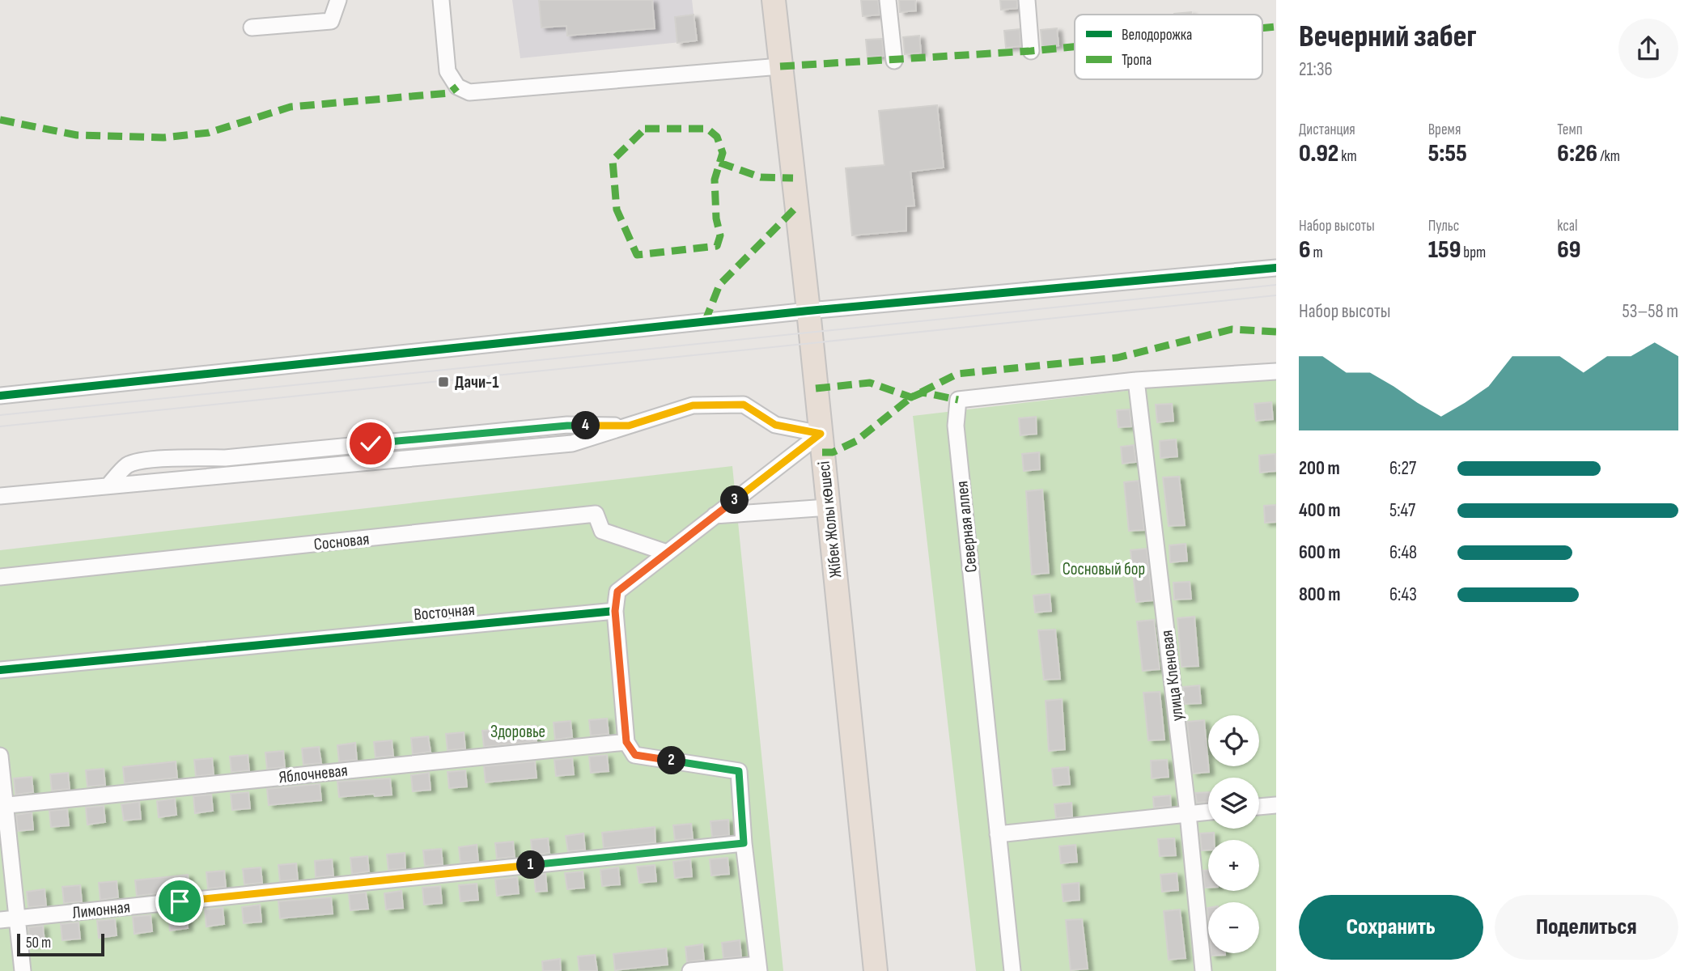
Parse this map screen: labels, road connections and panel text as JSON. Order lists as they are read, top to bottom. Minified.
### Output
{"streets":{"highway":["Жібек Жолы көшесі"],"street":["Северная аллея","Сосновая","Восточная","улица Кленовая","Яблочневая","Лимонная"]},"crossings":[["Северная аллея","улица Кленовая"]],"parks":["Сосновый бор","Здоровье"],"places":{"transit":["Дачи-1"]},"legend":["Велодорожка","Тропа"],"scale_bar":"50 m","page":{"heading":["Вечерний забег","21:36"],"stats":[["Дистанция","0.92 km"],["Время","5:55"],["Темп","6:26 /km"],["Набор высоты","6 m"],["Пульс","159 bpm"],["kcal","69"]],"chart":["Набор высоты","53–58 m"],"pins":["4","3","2","1"],"list":[{"name":"200 m","note":"6:27"},{"name":"400 m","note":"5:47"},{"name":"600 m","note":"6:48"},{"name":"800 m","note":"6:43"}],"map_buttons":["+","−"],"buttons":["Сохранить","Поделиться"],"scale":"50 m"}}
